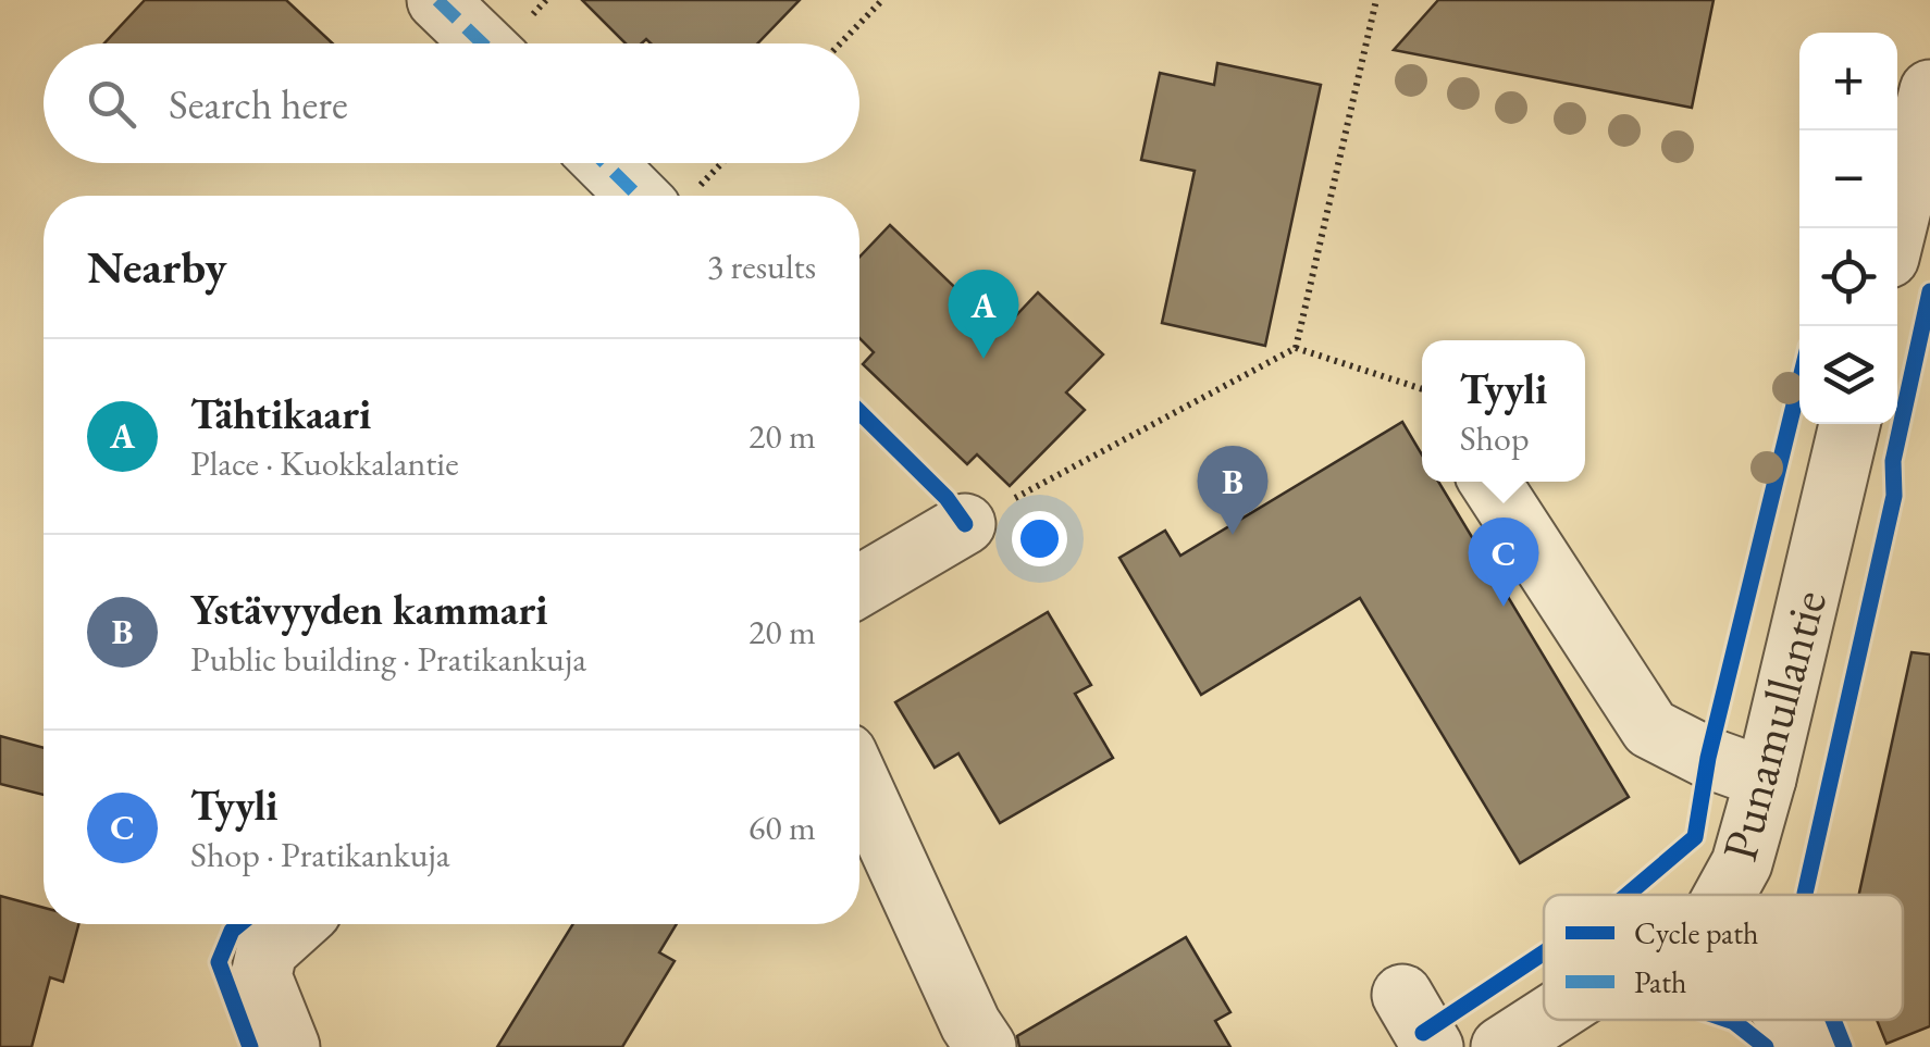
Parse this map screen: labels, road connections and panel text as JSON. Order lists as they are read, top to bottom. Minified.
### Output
{"streets":{"street":["Punamullantie"]},"legend":["Cycle path","Path"],"page":{"map_buttons":["+","−"],"search":"Search here","heading":["Nearby","3 results"],"pins":["A","B","C"],"list":[{"mark":"A","name":"Tähtikaari","note":"Place · Kuokkalantie","value":"20 m"},{"mark":"B","name":"Ystävyyden kammari","note":"Public building · Pratikankuja","value":"20 m"},{"mark":"C","name":"Tyyli","note":"Shop · Pratikankuja","value":"60 m"}],"popup":["Tyyli","Shop"]}}
